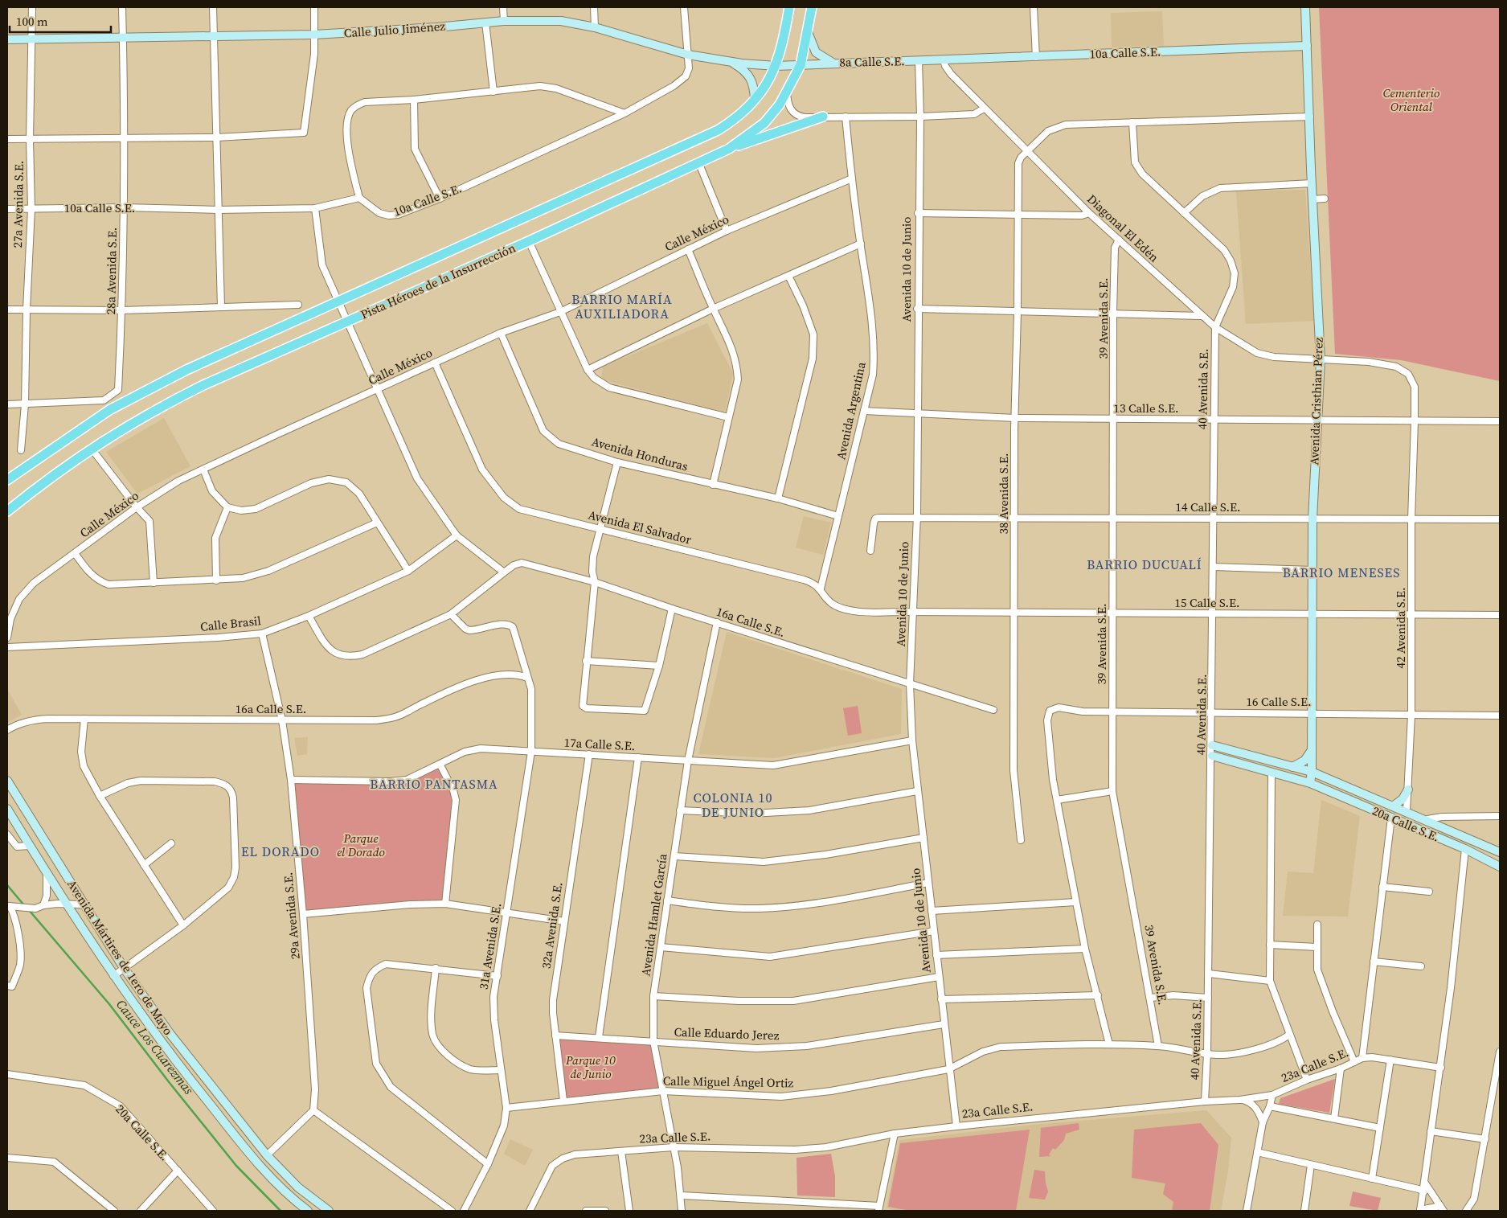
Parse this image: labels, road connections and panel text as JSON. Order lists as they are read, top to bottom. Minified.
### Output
{"streets":{"main road":["Pista Héroes de la Insurrección"],"street":["Calle Julio Jiménez","10a Calle S.E.","8a Calle S.E.","27a Avenida S.E.","Diagonal El Edén","Calle México","Avenida 10 de Junio","28a Avenida S.E.","39 Avenida S.E.","40 Avenida S.E.","Avenida Cristhian Pérez","13 Calle S.E.","Avenida Argentina","Avenida Honduras","38 Avenida S.E.","14 Calle S.E.","Avenida El Salvador","15 Calle S.E.","16a Calle S.E.","Calle Brasil","42 Avenida S.E.","16 Calle S.E.","17a Calle S.E.","20a Calle S.E.","Avenida Hamlet García","29a Avenida S.E.","32a Avenida S.E.","31a Avenida S.E.","Avenida Mártires de 1ero de Mayo","Calle Eduardo Jerez","23a Calle S.E.","Calle Miguel Ángel Ortiz"]},"crossings":[["Calle Julio Jiménez","10a Calle S.E."],["Calle Julio Jiménez","8a Calle S.E."],["Calle Julio Jiménez","27a Avenida S.E."],["Calle Julio Jiménez","28a Avenida S.E."],["Calle Julio Jiménez","Pista Héroes de la Insurrección"],["10a Calle S.E.","8a Calle S.E."],["10a Calle S.E.","27a Avenida S.E."],["10a Calle S.E.","Diagonal El Edén"],["10a Calle S.E.","28a Avenida S.E."],["10a Calle S.E.","Avenida Cristhian Pérez"],["8a Calle S.E.","Diagonal El Edén"],["8a Calle S.E.","Avenida 10 de Junio"],["8a Calle S.E.","Pista Héroes de la Insurrección"],["27a Avenida S.E.","28a Avenida S.E."],["Diagonal El Edén","39 Avenida S.E."],["Diagonal El Edén","40 Avenida S.E."],["Diagonal El Edén","Avenida Cristhian Pérez"],["Diagonal El Edén","13 Calle S.E."],["Diagonal El Edén","38 Avenida S.E."],["Diagonal El Edén","42 Avenida S.E."],["Calle México","Avenida Argentina"],["Calle México","Avenida Honduras"],["Calle México","Avenida El Salvador"],["Avenida 10 de Junio","13 Calle S.E."],["Avenida 10 de Junio","14 Calle S.E."],["Avenida 10 de Junio","Avenida El Salvador"],["Avenida 10 de Junio","15 Calle S.E."],["Avenida 10 de Junio","16a Calle S.E."],["Avenida 10 de Junio","17a Calle S.E."],["Avenida 10 de Junio","Calle Eduardo Jerez"],["Avenida 10 de Junio","23a Calle S.E."],["Avenida 10 de Junio","Calle Miguel Ángel Ortiz"],["39 Avenida S.E.","13 Calle S.E."],["39 Avenida S.E.","14 Calle S.E."],["39 Avenida S.E.","15 Calle S.E."],["39 Avenida S.E.","16 Calle S.E."],["39 Avenida S.E.","Calle Miguel Ángel Ortiz"],["40 Avenida S.E.","13 Calle S.E."],["40 Avenida S.E.","14 Calle S.E."],["40 Avenida S.E.","15 Calle S.E."],["40 Avenida S.E.","16 Calle S.E."],["40 Avenida S.E.","20a Calle S.E."],["40 Avenida S.E.","23a Calle S.E."],["40 Avenida S.E.","Calle Miguel Ángel Ortiz"],["Avenida Cristhian Pérez","13 Calle S.E."],["Avenida Cristhian Pérez","38 Avenida S.E."],["Avenida Cristhian Pérez","14 Calle S.E."],["Avenida Cristhian Pérez","15 Calle S.E."],["Avenida Cristhian Pérez","16 Calle S.E."],["Avenida Cristhian Pérez","20a Calle S.E."],["13 Calle S.E.","Avenida Argentina"],["13 Calle S.E.","38 Avenida S.E."],["13 Calle S.E.","42 Avenida S.E."],["Avenida Argentina","Avenida Honduras"],["Avenida Argentina","Avenida El Salvador"],["38 Avenida S.E.","14 Calle S.E."],["38 Avenida S.E.","15 Calle S.E."],["14 Calle S.E.","42 Avenida S.E."],["Avenida El Salvador","15 Calle S.E."],["15 Calle S.E.","42 Avenida S.E."],["16a Calle S.E.","Calle Brasil"],["16a Calle S.E.","Avenida Hamlet García"],["16a Calle S.E.","29a Avenida S.E."],["16a Calle S.E.","31a Avenida S.E."],["Calle Brasil","29a Avenida S.E."],["42 Avenida S.E.","16 Calle S.E."],["42 Avenida S.E.","20a Calle S.E."],["17a Calle S.E.","Avenida Hamlet García"],["17a Calle S.E.","29a Avenida S.E."],["17a Calle S.E.","32a Avenida S.E."],["17a Calle S.E.","31a Avenida S.E."],["Avenida Hamlet García","Calle Eduardo Jerez"],["Avenida Hamlet García","23a Calle S.E."],["Avenida Hamlet García","Calle Miguel Ángel Ortiz"],["32a Avenida S.E.","Calle Eduardo Jerez"],["32a Avenida S.E.","Calle Miguel Ángel Ortiz"],["31a Avenida S.E.","Calle Miguel Ángel Ortiz"]],"districts":["BARRIO MARÍA AUXILIADORA","BARRIO DUCUALÍ","BARRIO MENESES","BARRIO PANTASMA","COLONIA 10 DE JUNIO","EL DORADO"],"water":["Cauce Los Cuarezmas"],"parks":["Cementerio Oriental","Parque el Dorado","Parque 10 de Junio"],"scale_bar":"100 m"}
